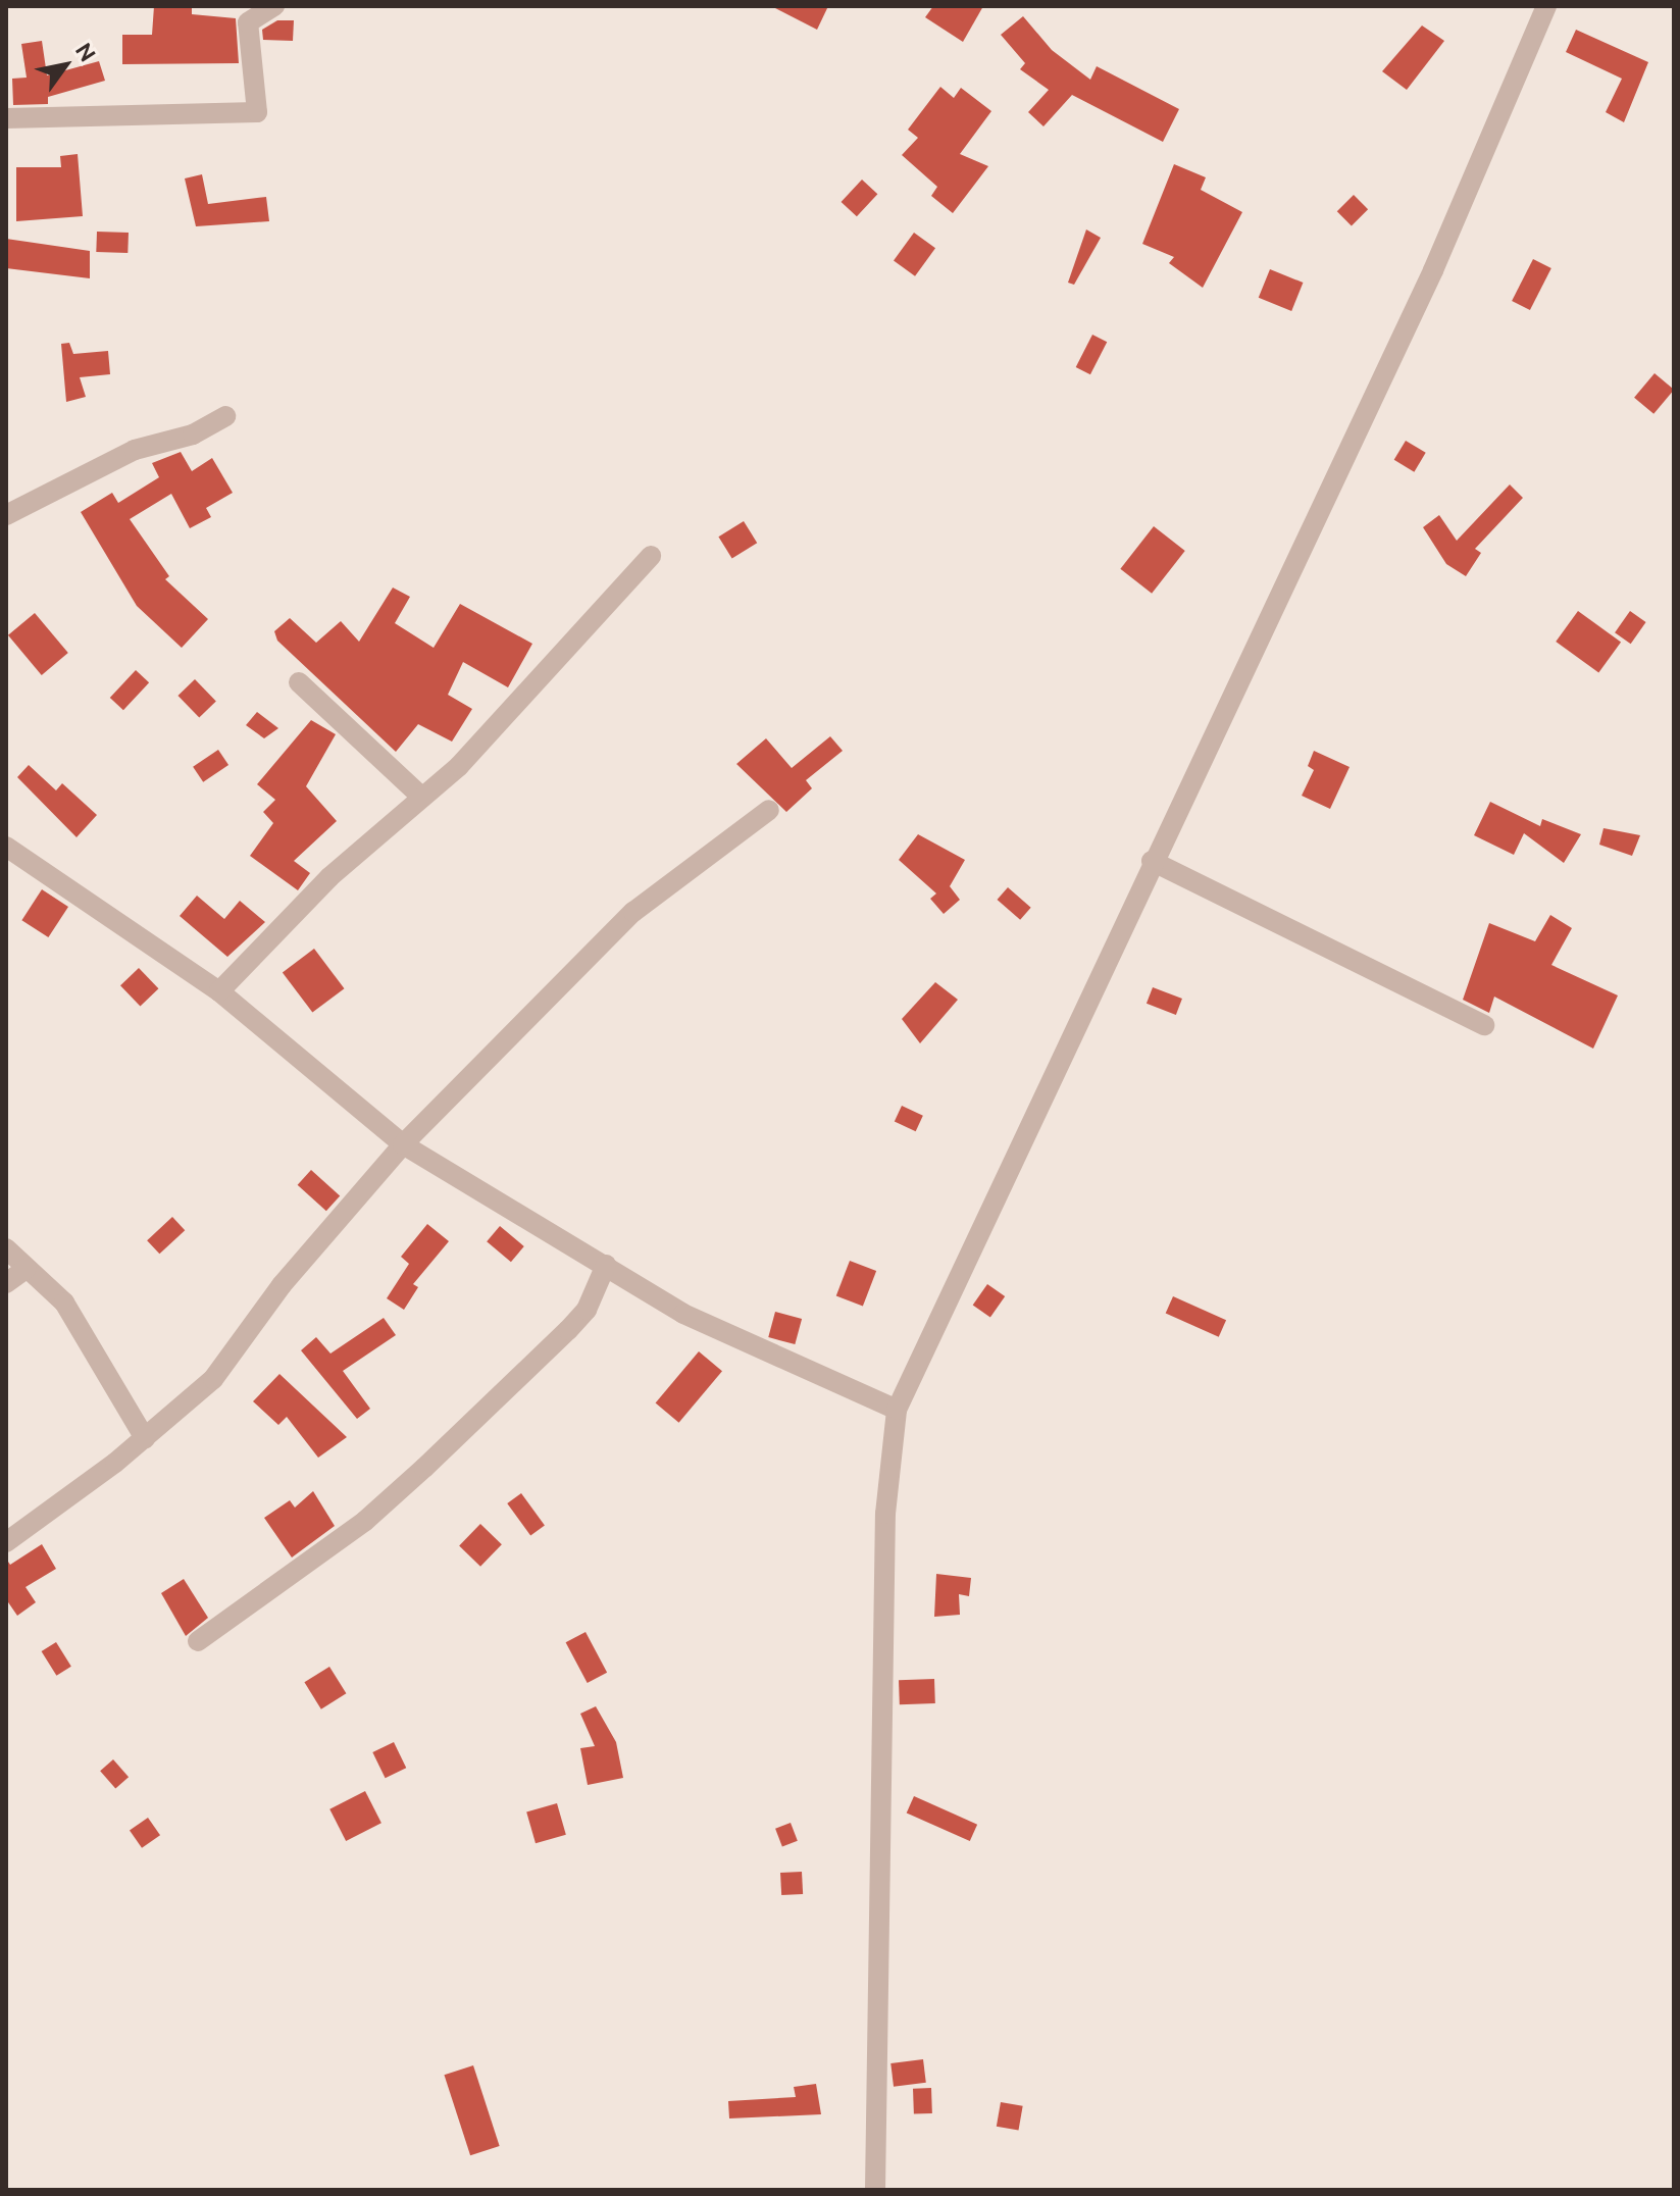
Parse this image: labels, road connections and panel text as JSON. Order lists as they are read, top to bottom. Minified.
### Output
{"north":"top right"}
